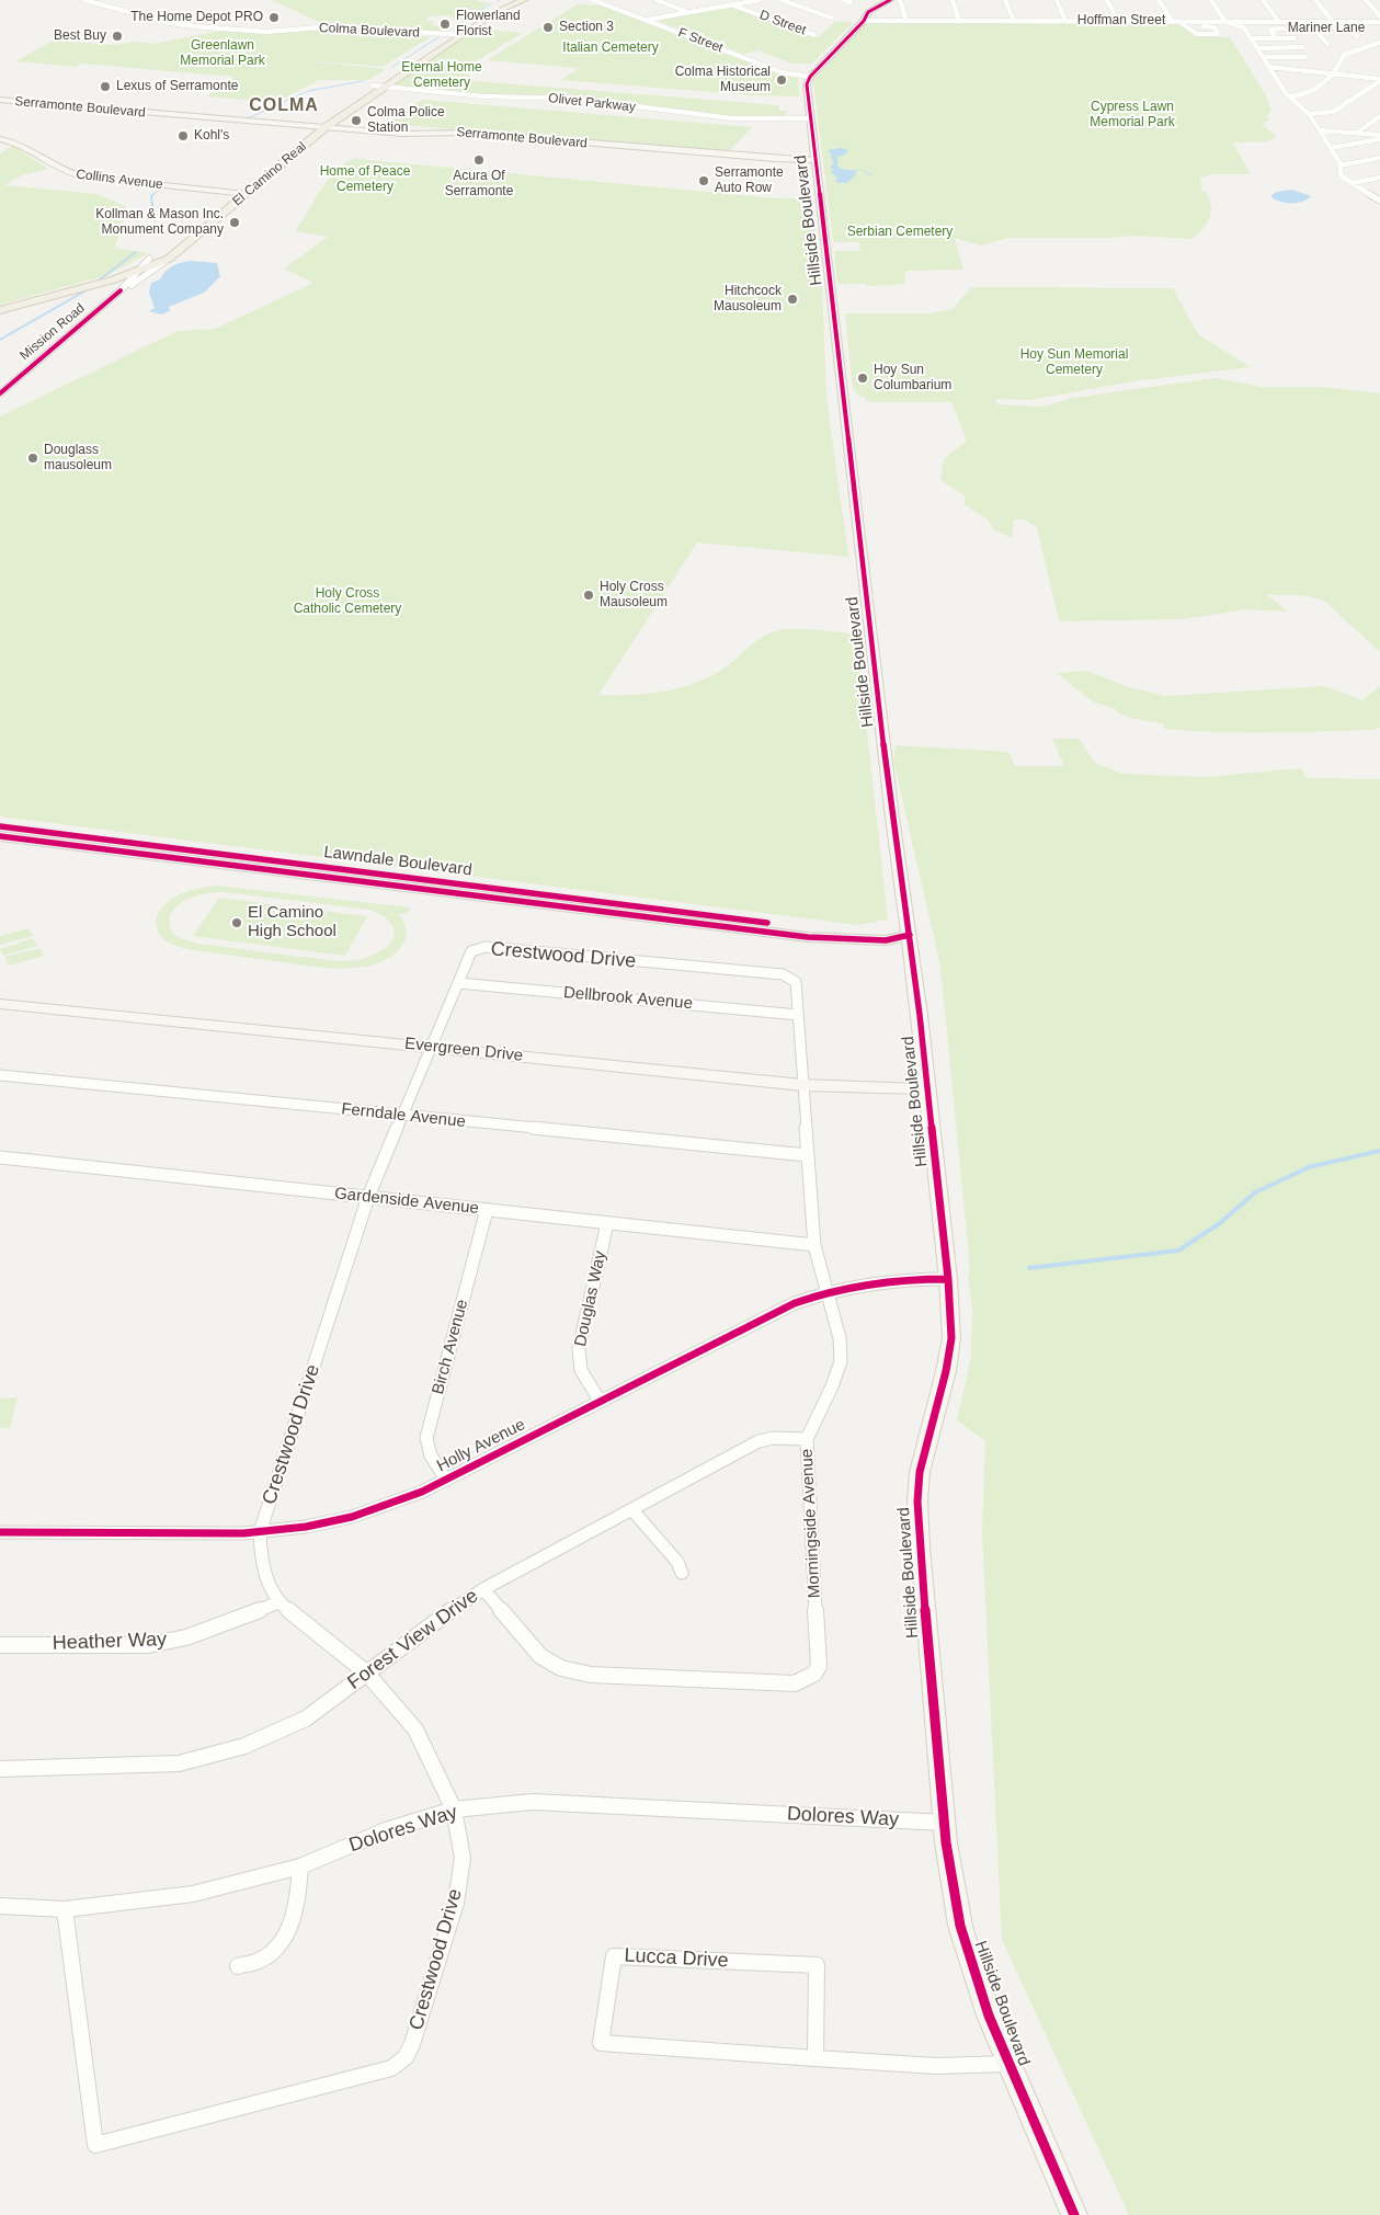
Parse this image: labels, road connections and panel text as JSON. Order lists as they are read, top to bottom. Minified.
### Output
{"streets":{"main road":["Serramonte Boulevard","El Camino Real","Collins Avenue","Hillside Boulevard","Lawndale Boulevard","Evergreen Drive"],"street":["Hoffman Street","D Street","Mariner Lane","Colma Boulevard","F Street","Olivet Parkway","Mission Road","Crestwood Drive","Dellbrook Avenue","Ferndale Avenue","Gardenside Avenue","Douglas Way","Birch Avenue","Holly Avenue","Morningside Avenue","Forest View Drive","Heather Way","Dolores Way","Lucca Drive"]},"crossings":[["Colma Boulevard","El Camino Real"],["F Street","Hillside Boulevard"],["Olivet Parkway","El Camino Real"],["Olivet Parkway","Hillside Boulevard"],["Serramonte Boulevard","El Camino Real"],["Serramonte Boulevard","Hillside Boulevard"],["El Camino Real","Collins Avenue"],["El Camino Real","Mission Road"],["Hillside Boulevard","Lawndale Boulevard"],["Hillside Boulevard","Evergreen Drive"],["Hillside Boulevard","Holly Avenue"],["Hillside Boulevard","Dolores Way"],["Hillside Boulevard","Lucca Drive"],["Crestwood Drive","Dellbrook Avenue"],["Crestwood Drive","Evergreen Drive"],["Crestwood Drive","Ferndale Avenue"],["Crestwood Drive","Gardenside Avenue"],["Crestwood Drive","Holly Avenue"],["Crestwood Drive","Morningside Avenue"],["Crestwood Drive","Forest View Drive"],["Crestwood Drive","Heather Way"],["Crestwood Drive","Dolores Way"],["Dellbrook Avenue","Morningside Avenue"],["Evergreen Drive","Morningside Avenue"],["Ferndale Avenue","Morningside Avenue"],["Gardenside Avenue","Douglas Way"],["Gardenside Avenue","Birch Avenue"],["Gardenside Avenue","Morningside Avenue"],["Douglas Way","Holly Avenue"],["Birch Avenue","Holly Avenue"],["Holly Avenue","Morningside Avenue"],["Morningside Avenue","Forest View Drive"]],"districts":["COLMA"],"parks":["Greenlawn Memorial Park","Italian Cemetery","Eternal Home Cemetery","Cypress Lawn Memorial Park","Home of Peace Cemetery","Serbian Cemetery","Hoy Sun Memorial Cemetery","Holy Cross Catholic Cemetery"],"places":["The Home Depot PRO","Flowerland Florist","Section 3","Best Buy","Colma Historical Museum","Lexus of Serramonte","Colma Police Station","Kohl's","Acura Of Serramonte","Serramonte Auto Row","Kollman & Mason Inc. Monument Company","Hitchcock Mausoleum","Hoy Sun Columbarium","Douglass mausoleum","Holy Cross Mausoleum","El Camino High School"]}
